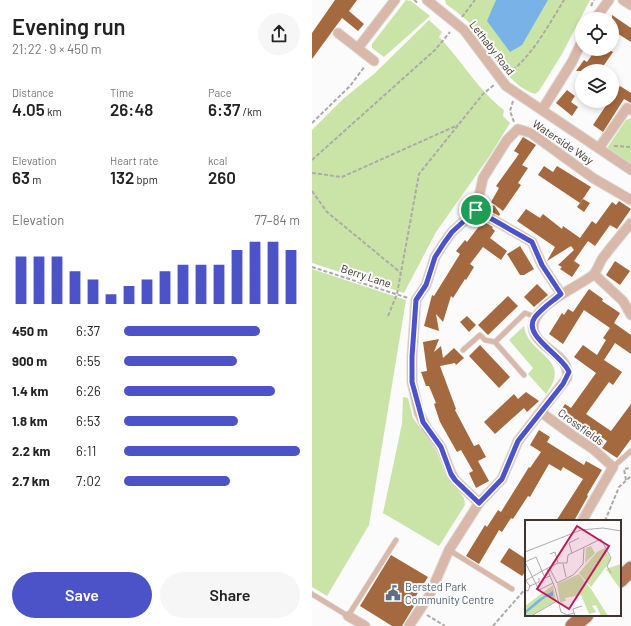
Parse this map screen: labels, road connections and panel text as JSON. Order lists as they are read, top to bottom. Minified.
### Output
{"streets":{"street":["Lethaby Road","Waterside Way","Crossfields"],"path":["Berry Lane"]},"places":{"public building":["Bersted Park Community Centre"]},"page":{"heading":["Evening run","21:22 · 9 × 450 m"],"stats":[["Distance","4.05 km"],["Time","26:48"],["Pace","6:37 /km"],["Elevation","63 m"],["Heart rate","132 bpm"],["kcal","260"]],"chart":["Elevation","77–84 m"],"list":[{"name":"450 m","note":"6:37"},{"name":"900 m","note":"6:55"},{"name":"1.4 km","note":"6:26"},{"name":"1.8 km","note":"6:53"},{"name":"2.2 km","note":"6:11"},{"name":"2.7 km","note":"7:02"}],"buttons":["Save","Share"]}}
